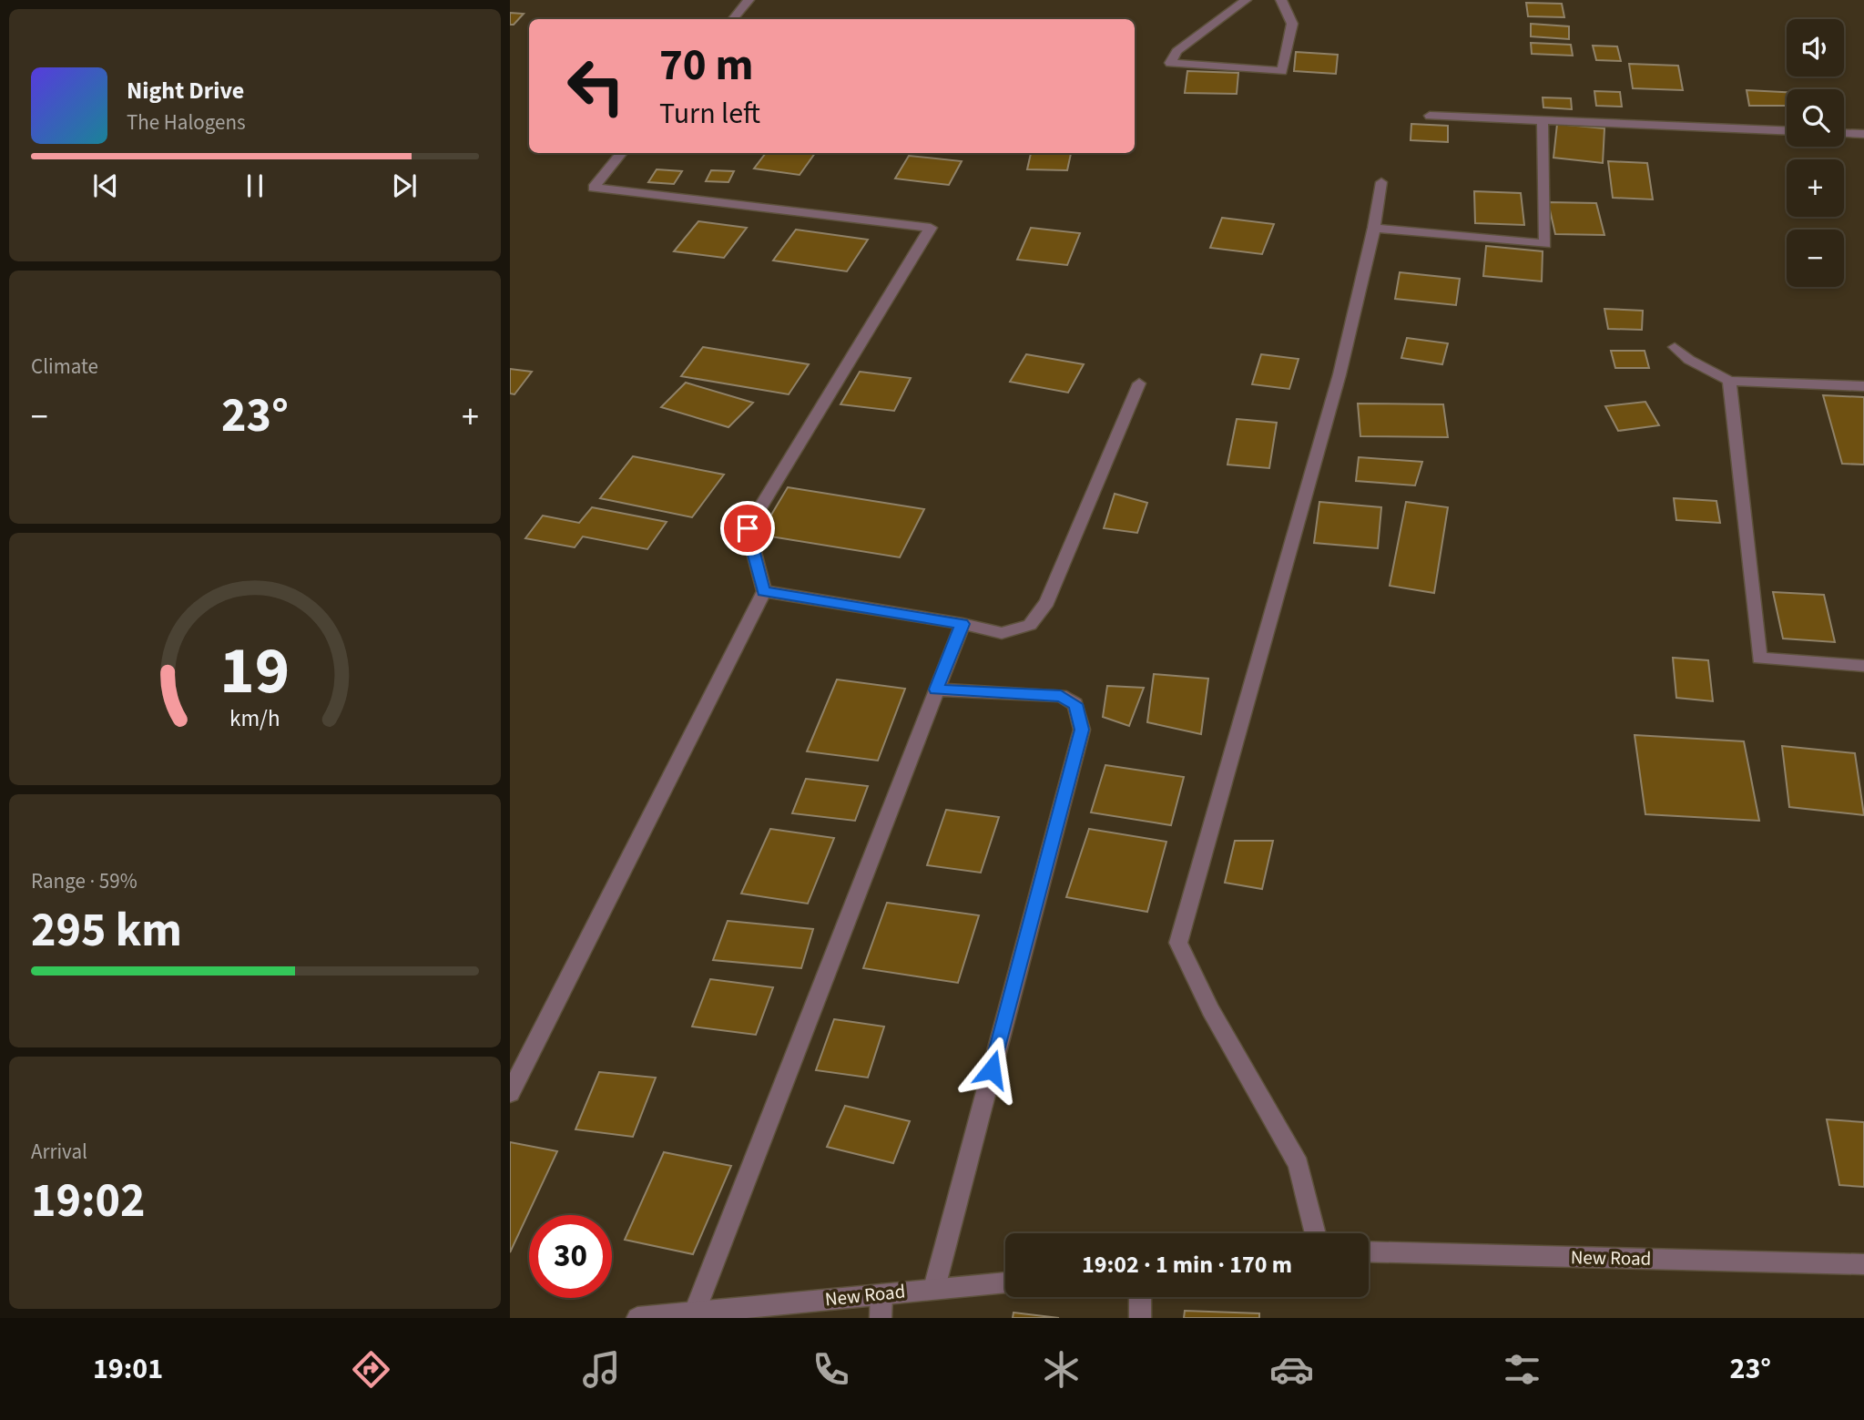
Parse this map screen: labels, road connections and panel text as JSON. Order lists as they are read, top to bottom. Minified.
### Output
{"streets":{"street":["New Road"]},"page":{"map_buttons":["+","−"],"turn":["70 m","Turn left"],"song":["Night Drive","The Halogens"],"tile":["Climate",["Range · 59%","295 km"],["Arrival","19:02"]],"heat":["−","23°","+"],"limit":"30","trip":"19:02 · 1 min · 170 m","tabs":["19:01","23°"],"gauge":["19","km/h"]}}
